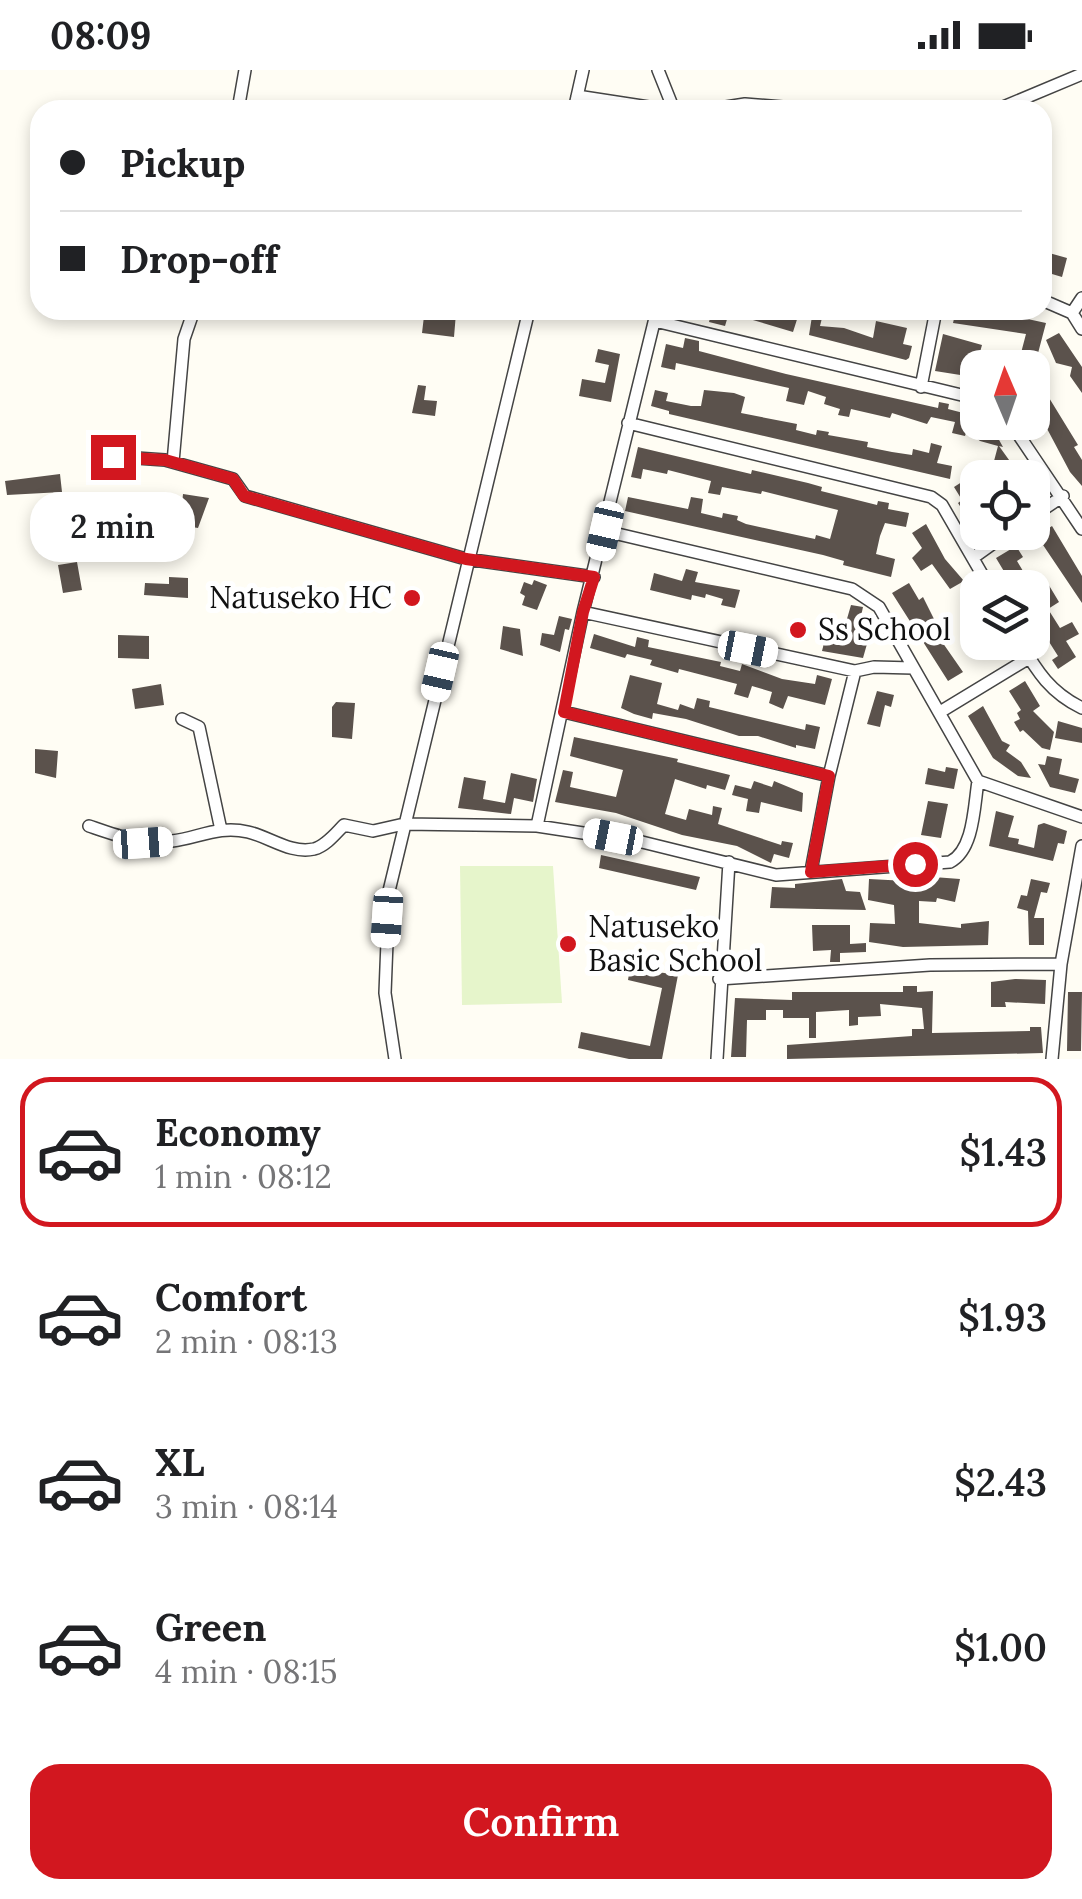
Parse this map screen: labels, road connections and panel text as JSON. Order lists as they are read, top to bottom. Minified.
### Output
{"places":["Natuseko HC","Ss School","Natuseko Basic School"],"north":"top","page":{"status":"08:09","banner":["Pickup","Drop-off"],"bubble":"2 min","list":[{"name":"Economy","note":"1 min · 08:12","value":"$1.43"},{"name":"Comfort","note":"2 min · 08:13","value":"$1.93"},{"name":"XL","note":"3 min · 08:14","value":"$2.43"},{"name":"Green","note":"4 min · 08:15","value":"$1.00"}],"buttons":"Confirm"}}
